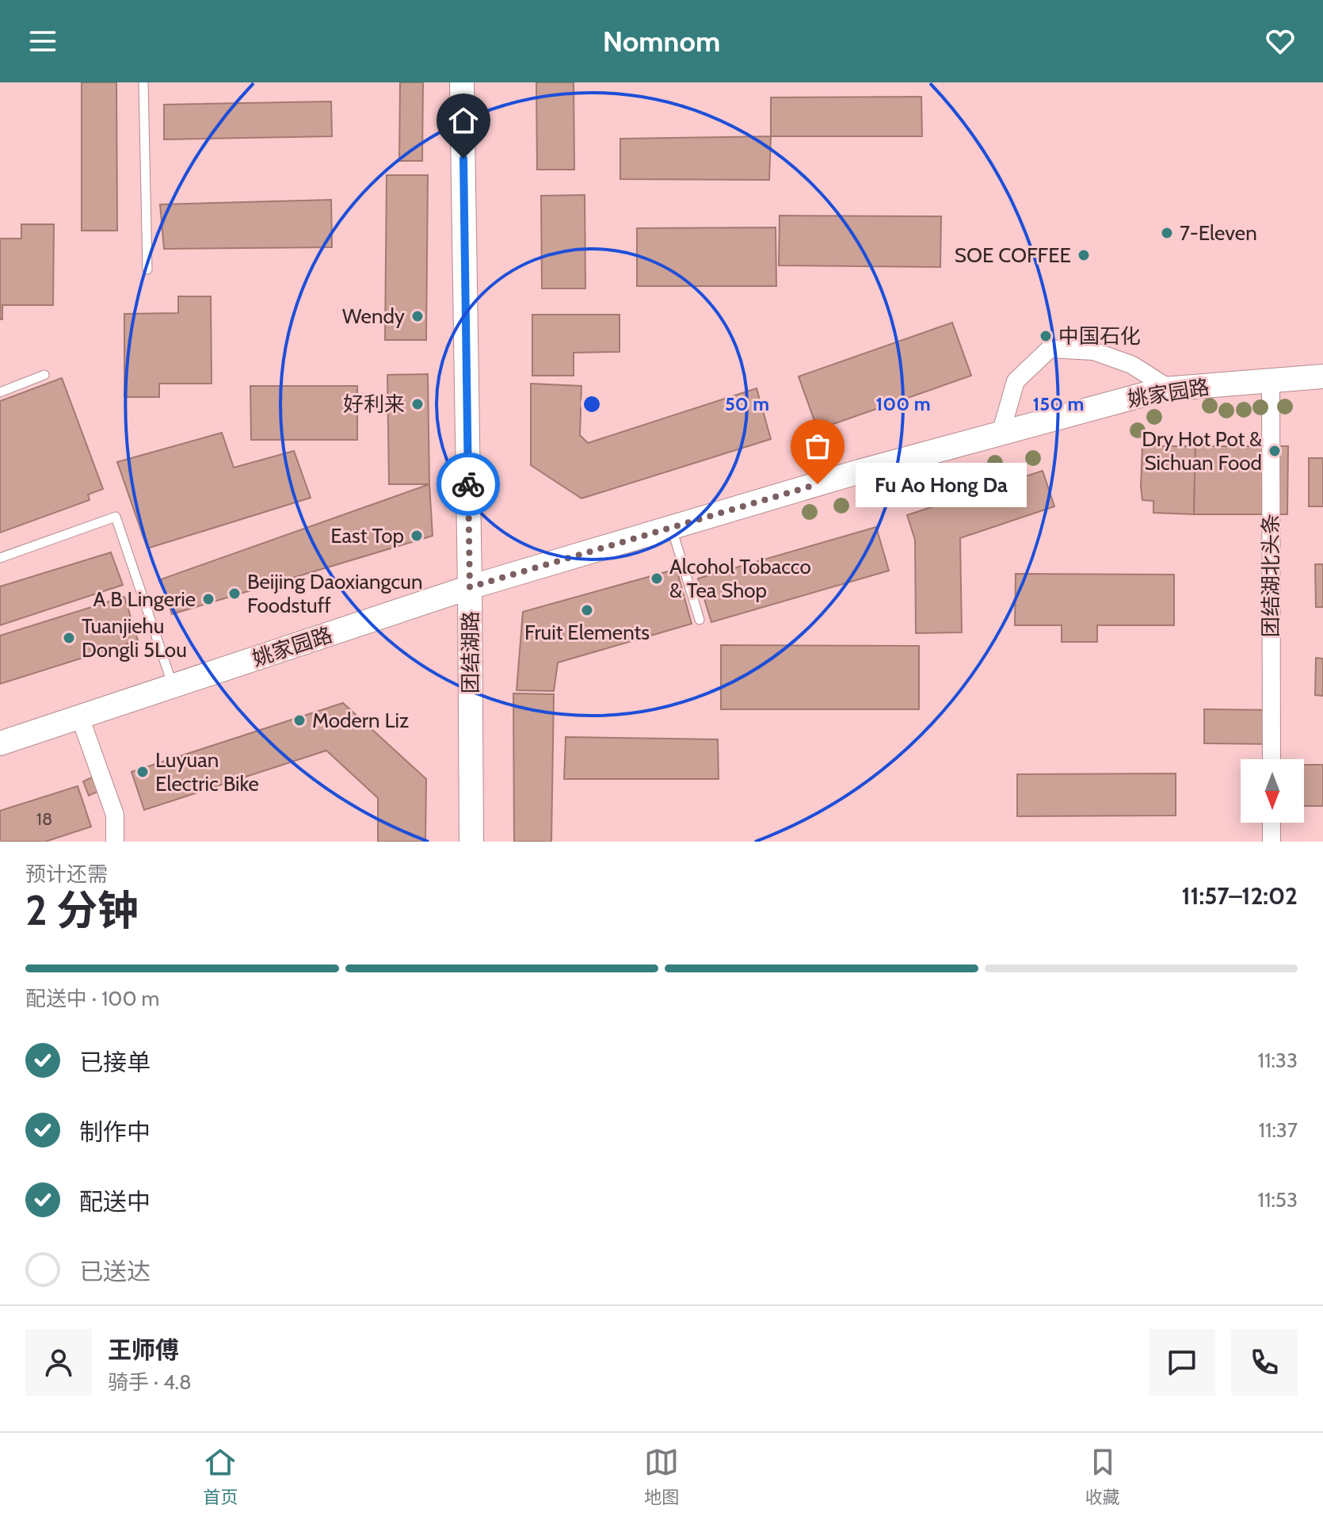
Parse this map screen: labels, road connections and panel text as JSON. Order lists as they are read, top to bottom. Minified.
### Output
{"streets":{"street":["姚家园路","团结湖北头条","团结湖路"]},"crossings":[["姚家园路","团结湖北头条"],["姚家园路","团结湖路"]],"places":["7-Eleven","SOE COFFEE","Wendy","中国石化","好利来","Dry Hot Pot & Sichuan Food","Fu Ao Hong Da","East Top","Alcohol Tobacco & Tea Shop","Beijing Daoxiangcun Foodstuff","A B Lingerie","Fruit Elements","Tuanjiehu Dongli 5Lou","Modern Liz","Luyuan Electric Bike"],"house_numbers":["18"],"north":"bottom","page":{"header":"Nomnom","bubble":"Fu Ao Hong Da","heading":["2 分钟","预计还需","11:57–12:02"],"panel":["王师傅","骑手 · 4.8"],"bar":"配送中 · 100 m","list":[["已接单","11:33"],["制作中","11:37"],["配送中","11:53"],"已送达"],"tabs":["首页","地图","收藏"]},"rings":["50 m","100 m","150 m"]}
